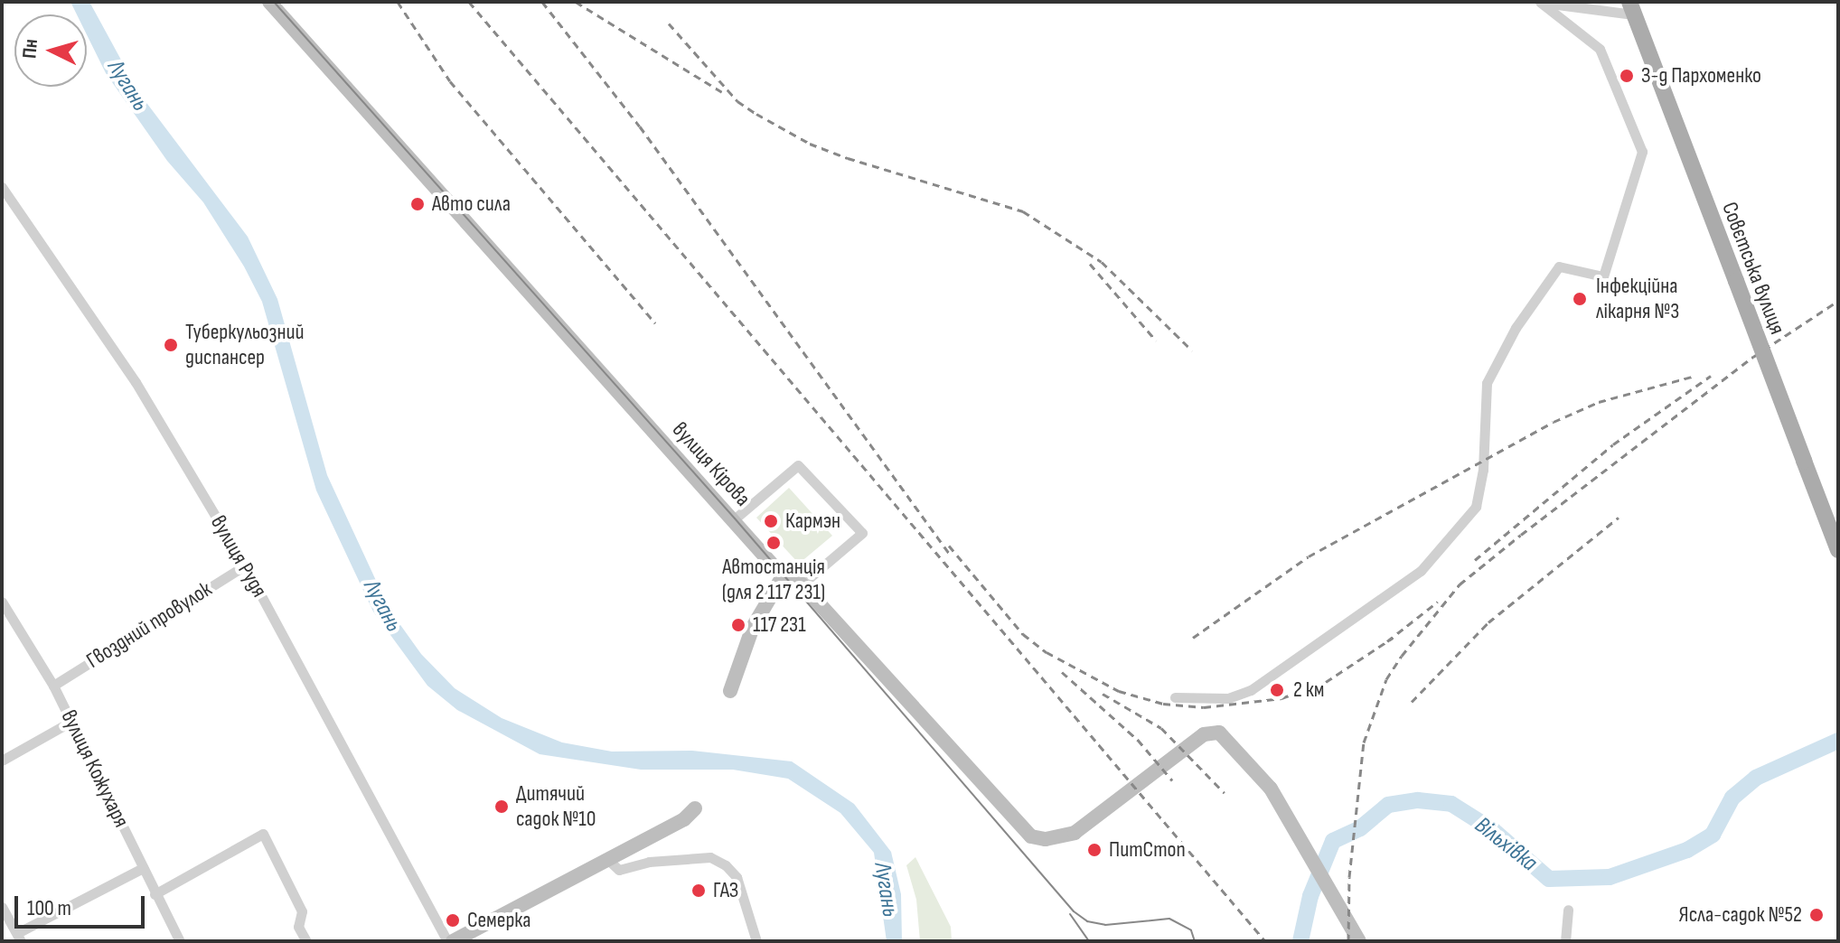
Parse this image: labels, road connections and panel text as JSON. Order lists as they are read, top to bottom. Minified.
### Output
{"streets":{"main road":["Совєтська вулиця"],"street":["вулиця Кірова","вулиця Рудя","Гвоздний провулок","вулиця Кожухаря"]},"crossings":[["вулиця Рудя","Гвоздний провулок"],["Гвоздний провулок","вулиця Кожухаря"]],"water":["Лугань","Вільхівка"],"places":["З-д Пархоменко","Авто сила","Інфекційна лікарня №3","Туберкульозний диспансер","Кармэн","Автостанція (для 2 117 231)","117 231","2 км","Дитячий садок №10","ПитСтоп","ГАЗ","Ясла-садок №52","Семерка"],"scale_bar":"100 m","north":"left"}
